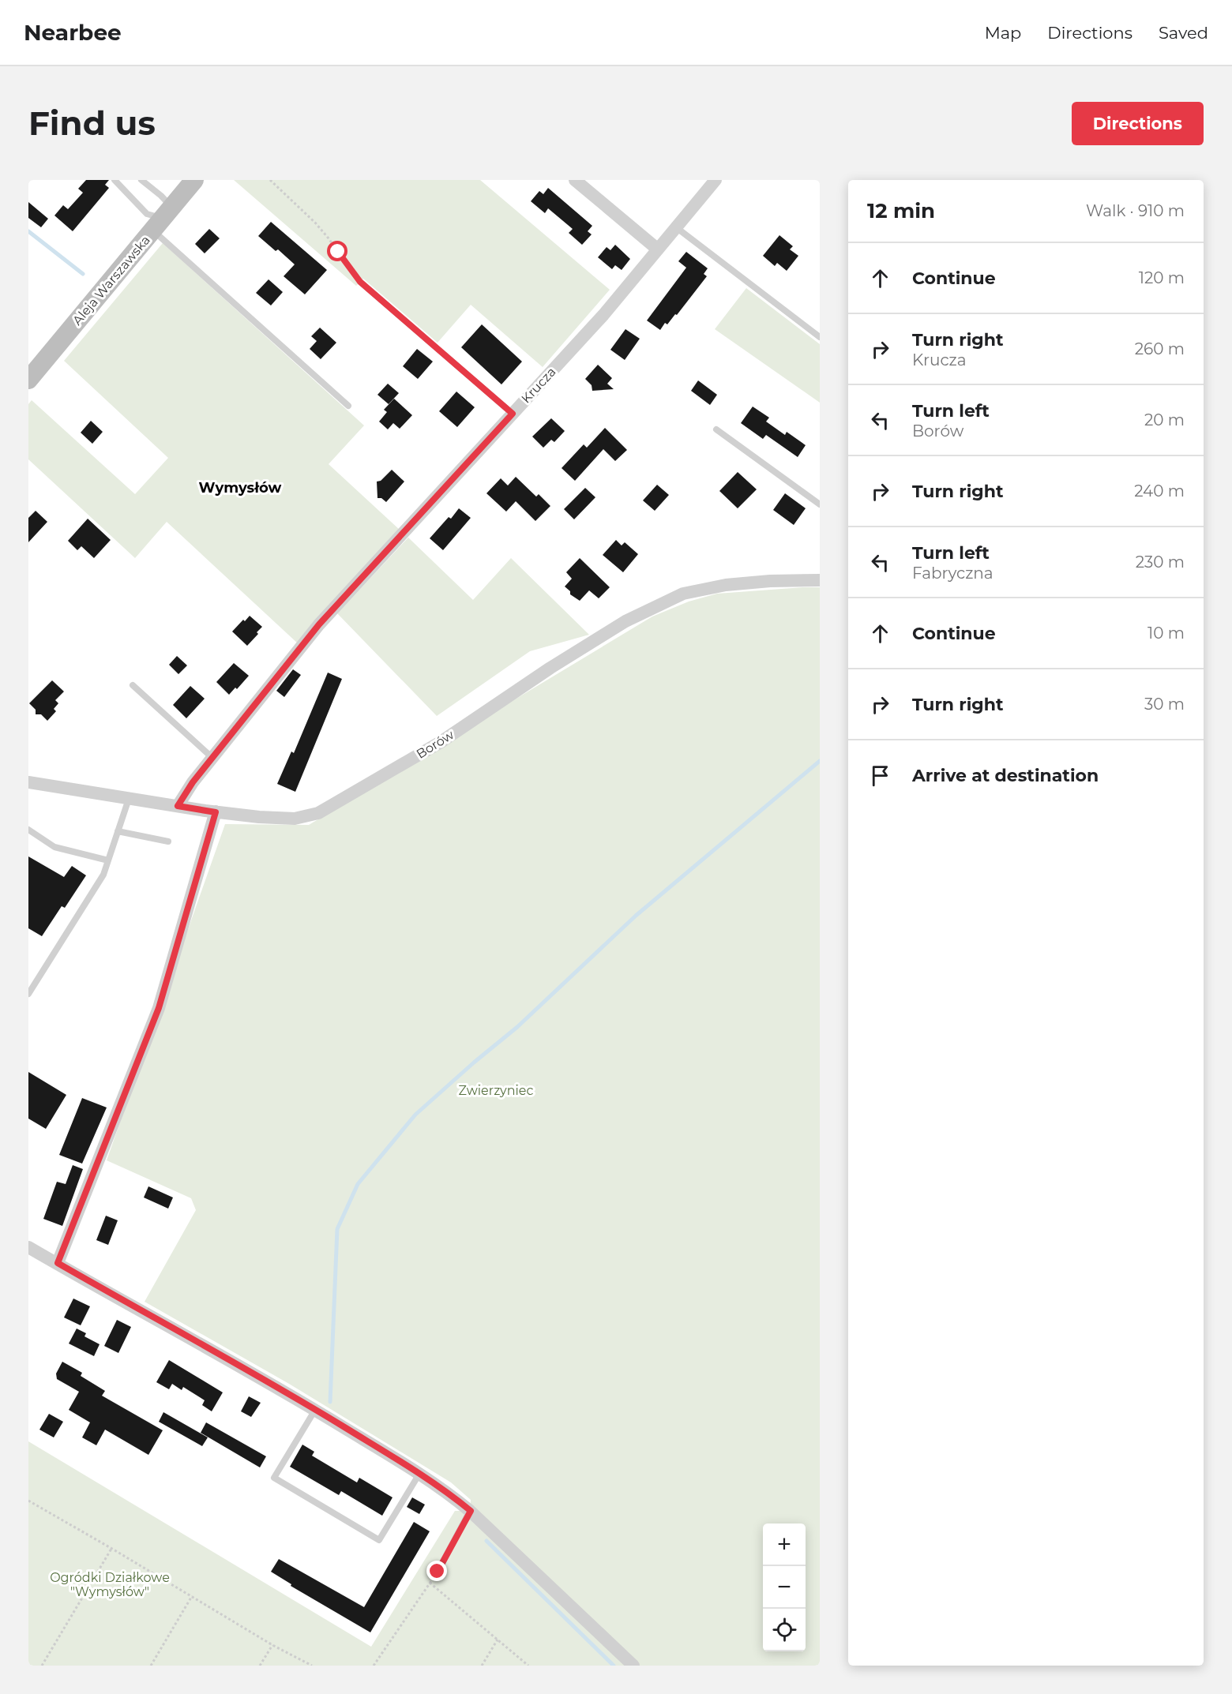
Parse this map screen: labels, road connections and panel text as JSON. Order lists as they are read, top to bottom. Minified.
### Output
{"streets":{"street":["Aleja Warszawska","Krucza","Borów"]},"crossings":[["Krucza","Borów"]],"districts":["Wymysłów"],"parks":["Zwierzyniec","Ogródki Działkowe \"Wymysłów\""],"page":{"header":"Nearbee","nav":["Map","Directions","Saved"],"buttons":"Directions","title":"Find us","heading":["12 min","Walk · 910 m"],"list":[["Continue","120 m"],["Turn right","Krucza","260 m"],["Turn left","Borów","20 m"],["Turn right","240 m"],["Turn left","Fabryczna","230 m"],["Continue","10 m"],["Turn right","30 m"],"Arrive at destination"],"map_buttons":["+","−"]}}
